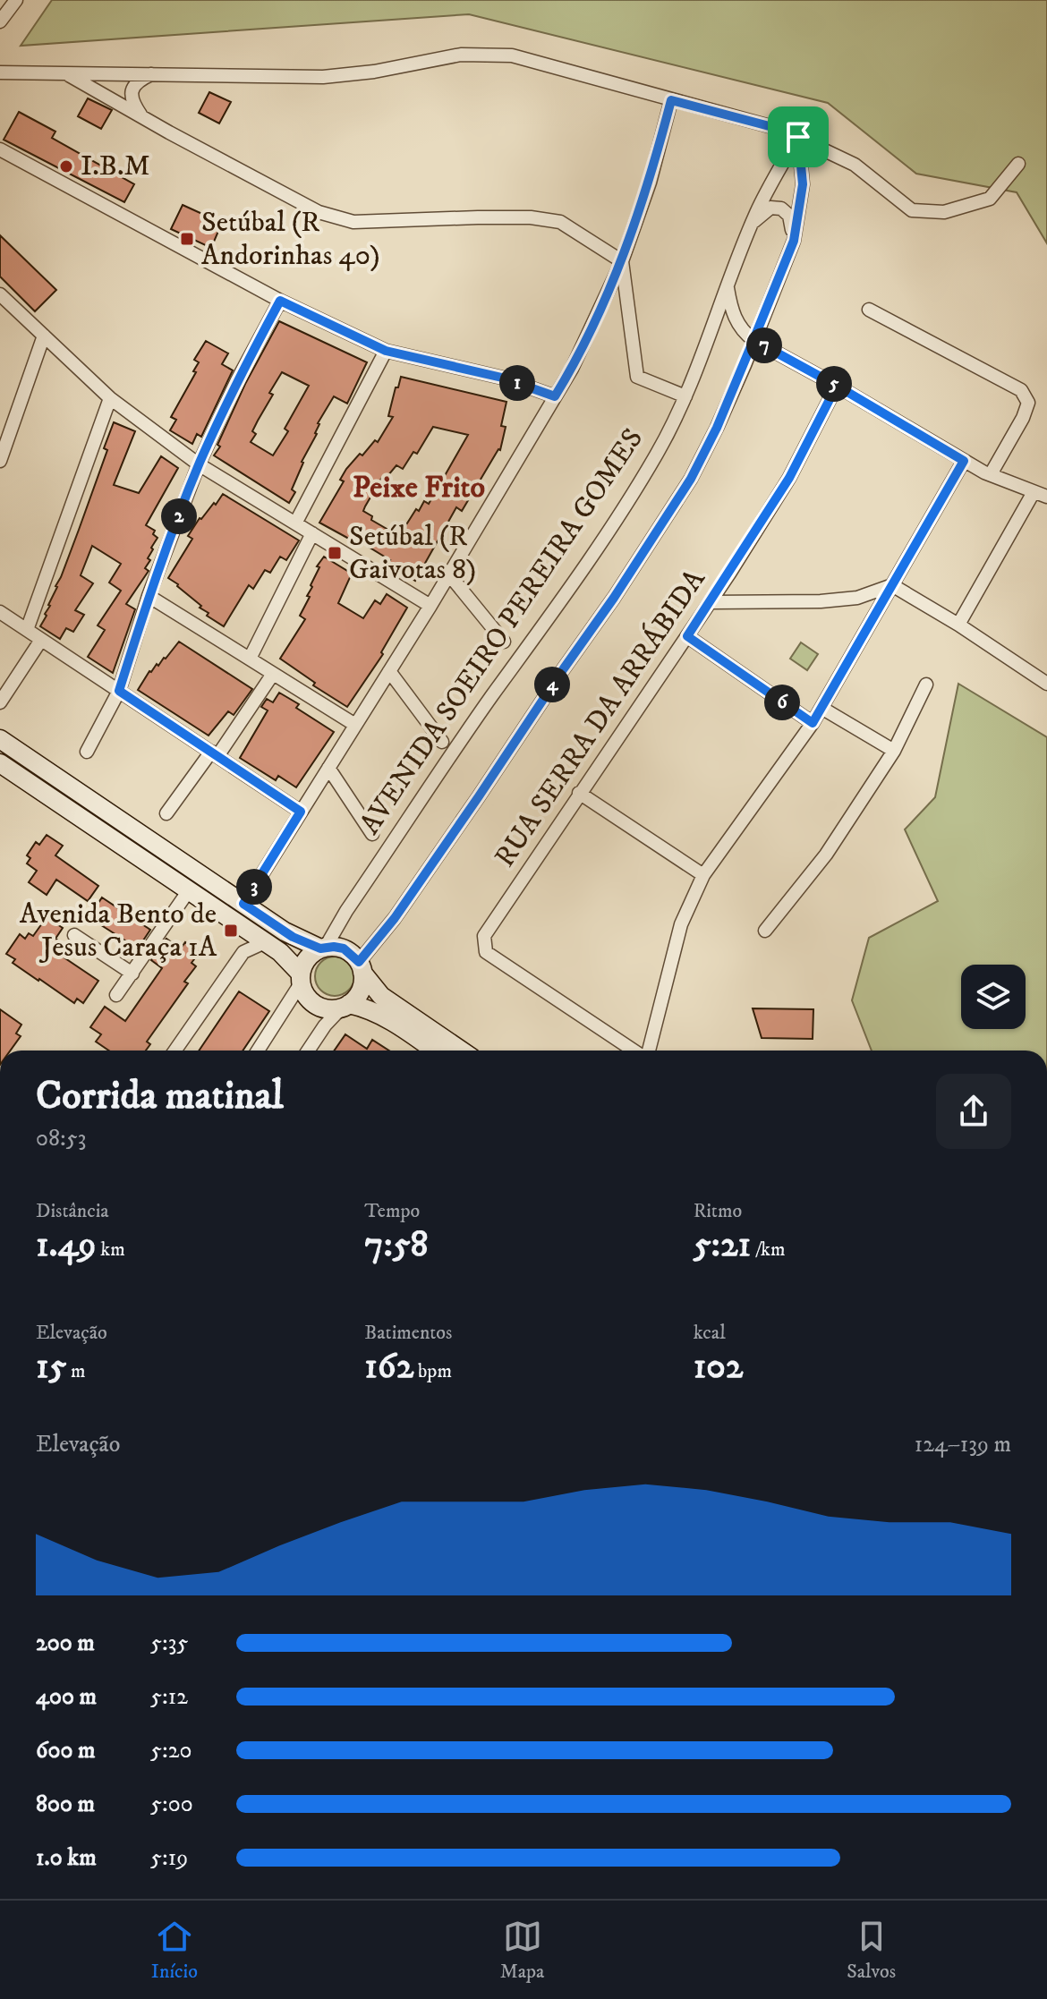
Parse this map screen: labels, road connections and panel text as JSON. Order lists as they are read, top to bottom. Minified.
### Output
{"streets":{"main road":["AVENIDA SOEIRO PEREIRA GOMES"],"street":["RUA SERRA DA ARRÁBIDA"]},"districts":["Peixe Frito"],"places":{"other":["I.B.M"],"transit":["Setúbal (R Andorinhas 40)","Setúbal (R Gaivotas 8)","Avenida Bento de Jesus Caraça 1A"]},"page":{"pins":["7","1","5","2","4","6","3"],"heading":["Corrida matinal","08:53"],"stats":[["Distância","1.49 km"],["Tempo","7:58"],["Ritmo","5:21 /km"],["Elevação","15 m"],["Batimentos","162 bpm"],["kcal","102"]],"chart":["Elevação","124–139 m"],"list":[{"name":"200 m","note":"5:35"},{"name":"400 m","note":"5:12"},{"name":"600 m","note":"5:20"},{"name":"800 m","note":"5:00"},{"name":"1.0 km","note":"5:19"}],"tabs":["Início","Mapa","Salvos"]}}
